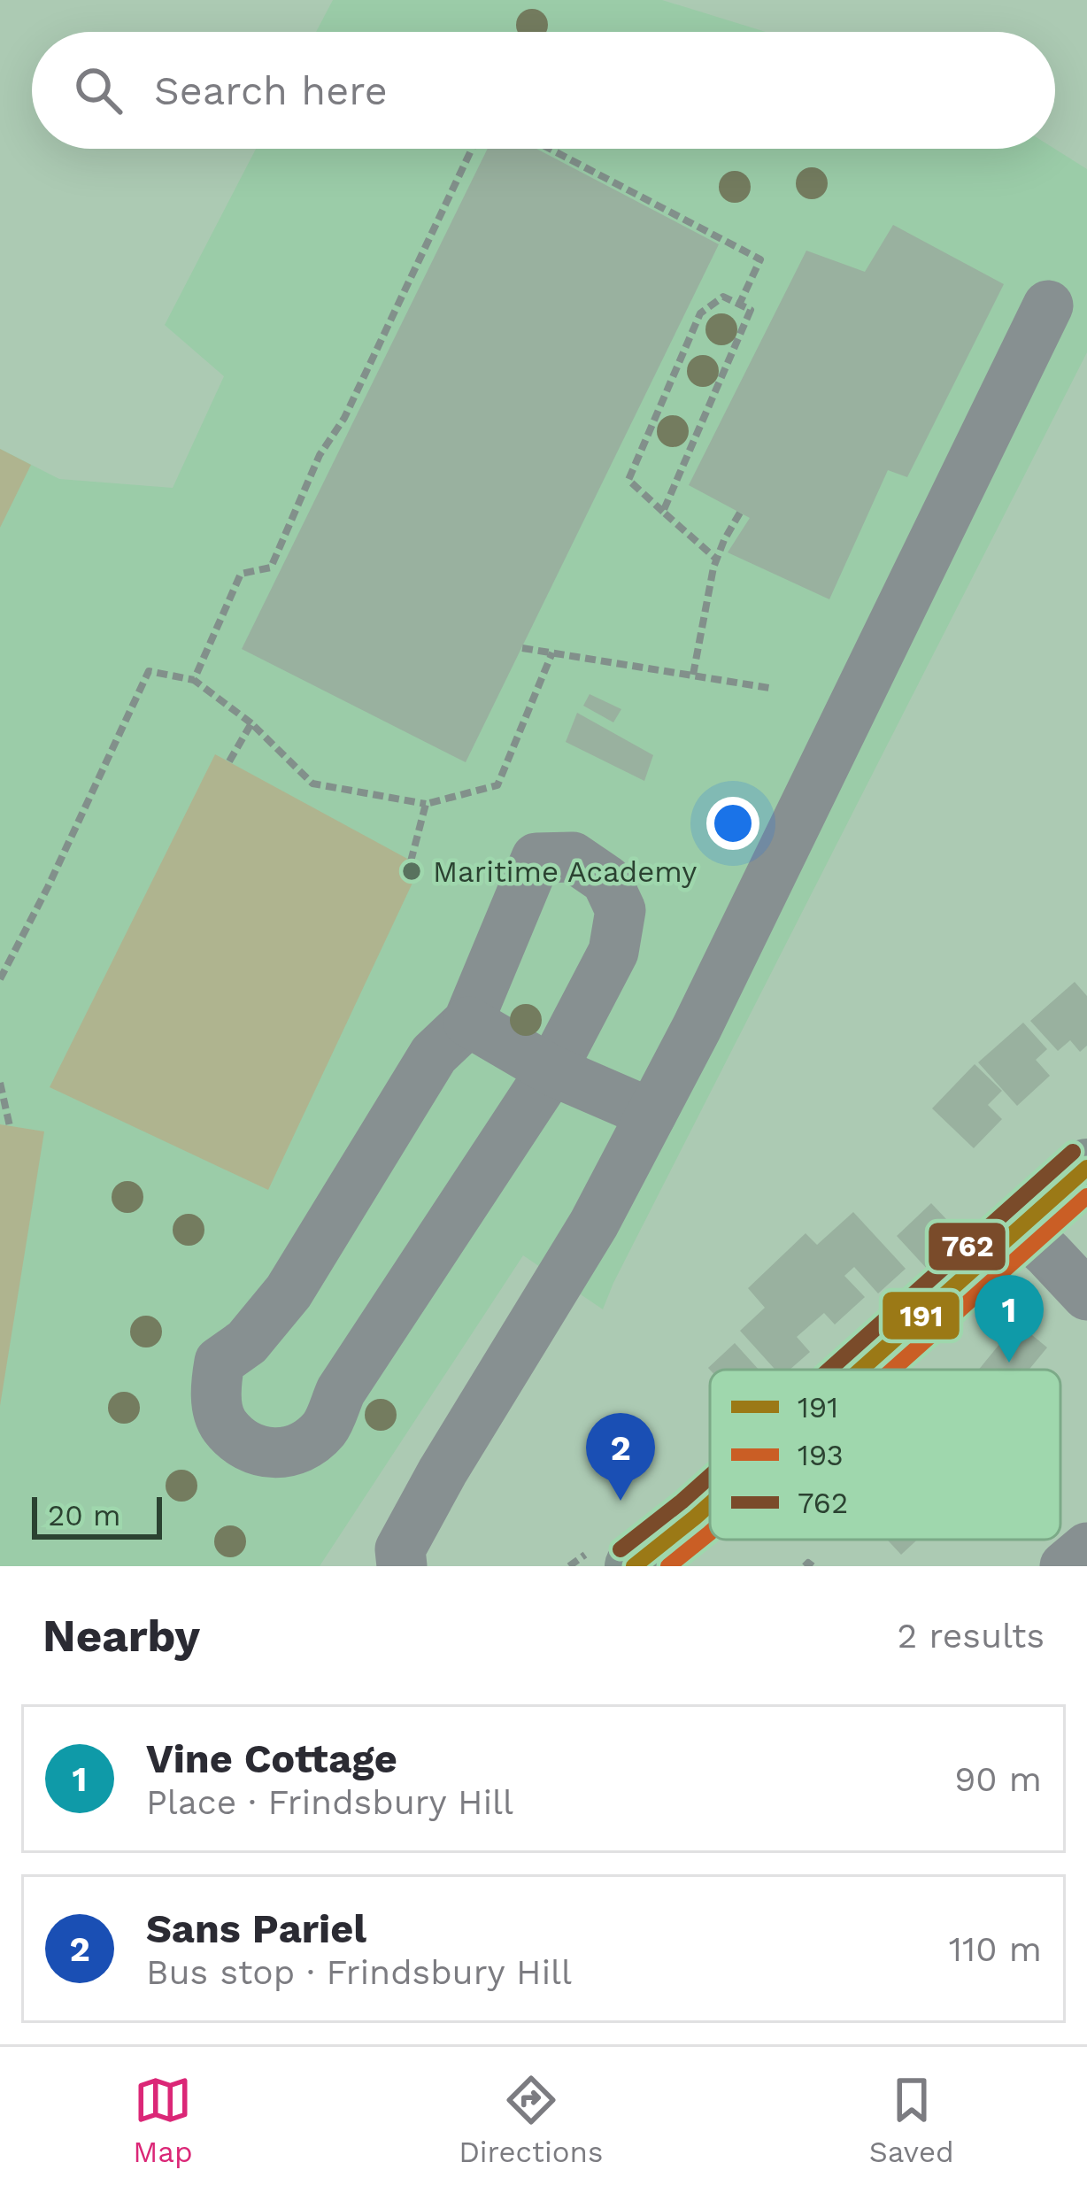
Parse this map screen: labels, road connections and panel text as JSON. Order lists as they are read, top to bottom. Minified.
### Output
{"places":["Maritime Academy"],"lines":["transit line 762","transit line 191","transit line 193"],"legend":["191","193","762"],"scale_bar":"20 m","page":{"search":"Search here","pins":["1","2"],"scale":"20 m","heading":["Nearby","2 results"],"list":[{"mark":"1","name":"Vine Cottage","note":"Place · Frindsbury Hill","value":"90 m"},{"mark":"2","name":"Sans Pariel","note":"Bus stop · Frindsbury Hill","value":"110 m"}],"nav":["Map","Directions","Saved"]}}
